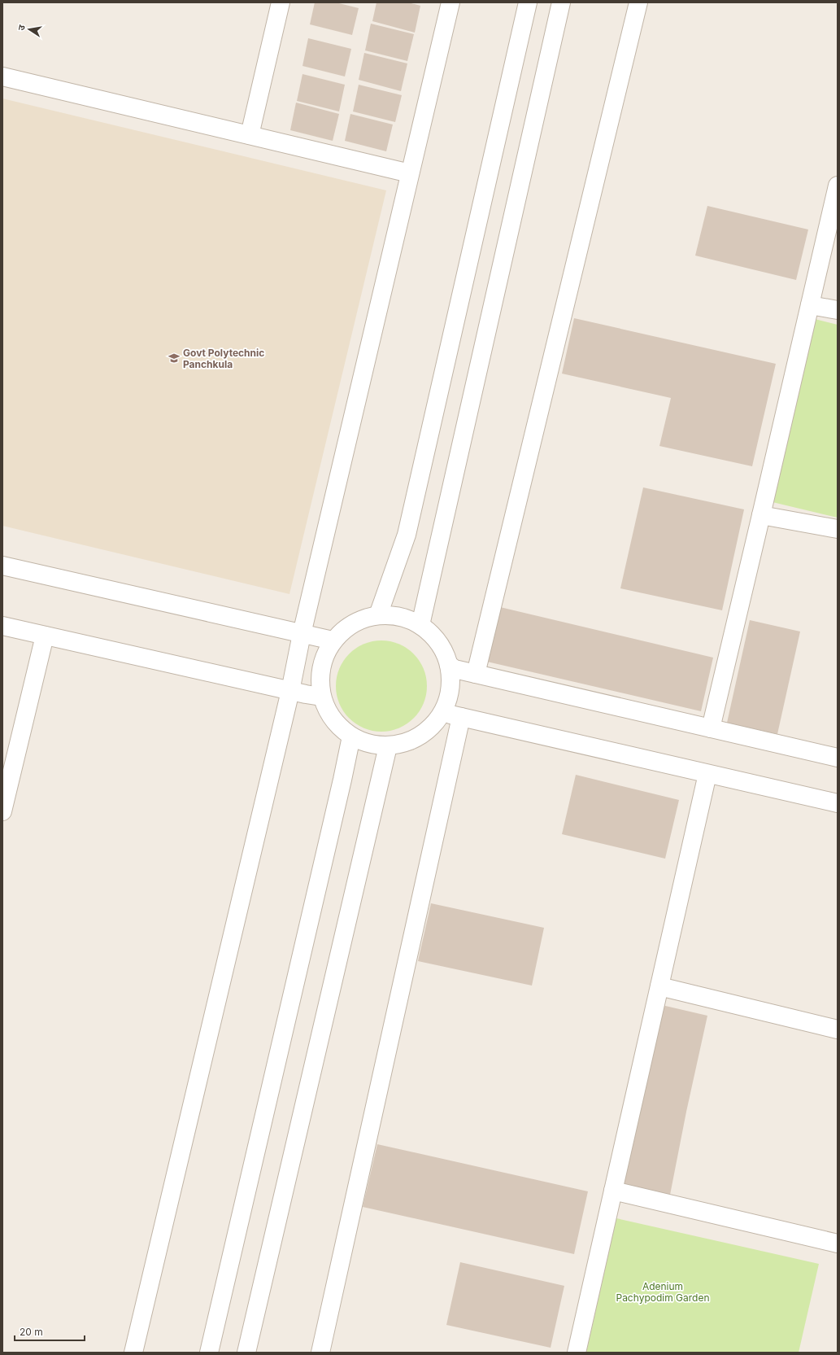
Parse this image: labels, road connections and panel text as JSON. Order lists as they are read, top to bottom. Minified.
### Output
{"parks":["Adenium Pachypodim Garden"],"places":{"school or university":["Govt Polytechnic Panchkula"]},"scale_bar":"20 m","north":"left"}
